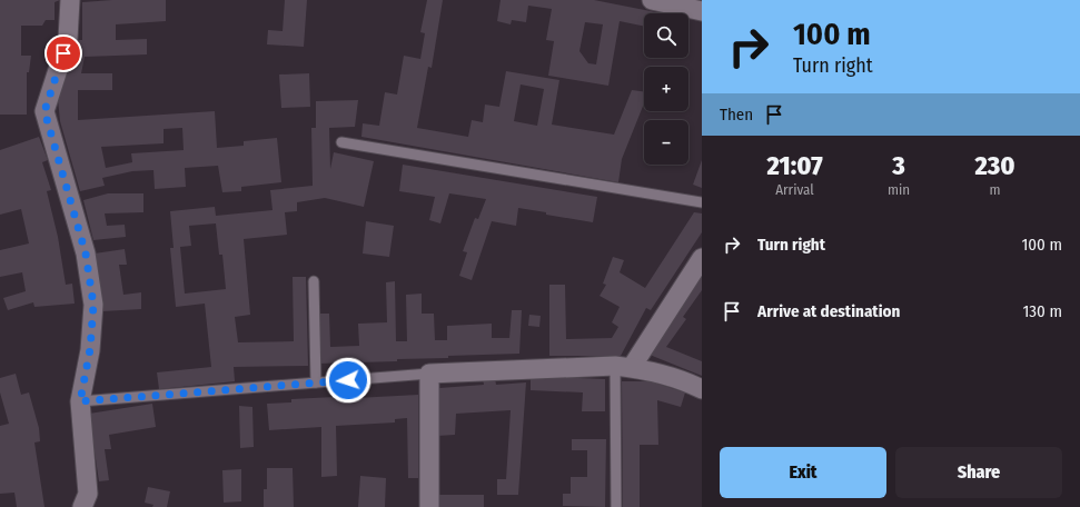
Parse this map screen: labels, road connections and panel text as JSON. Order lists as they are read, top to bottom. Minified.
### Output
{"page":{"turn":["100 m","Turn right"],"map_buttons":["+","−"],"then":"Then","eta":["21:07","Arrival","3","min","230","m"],"list":[{"name":"Turn right","value":"100 m"},{"name":"Arrive at destination","value":"130 m"}],"buttons":["Exit","Share"]}}
